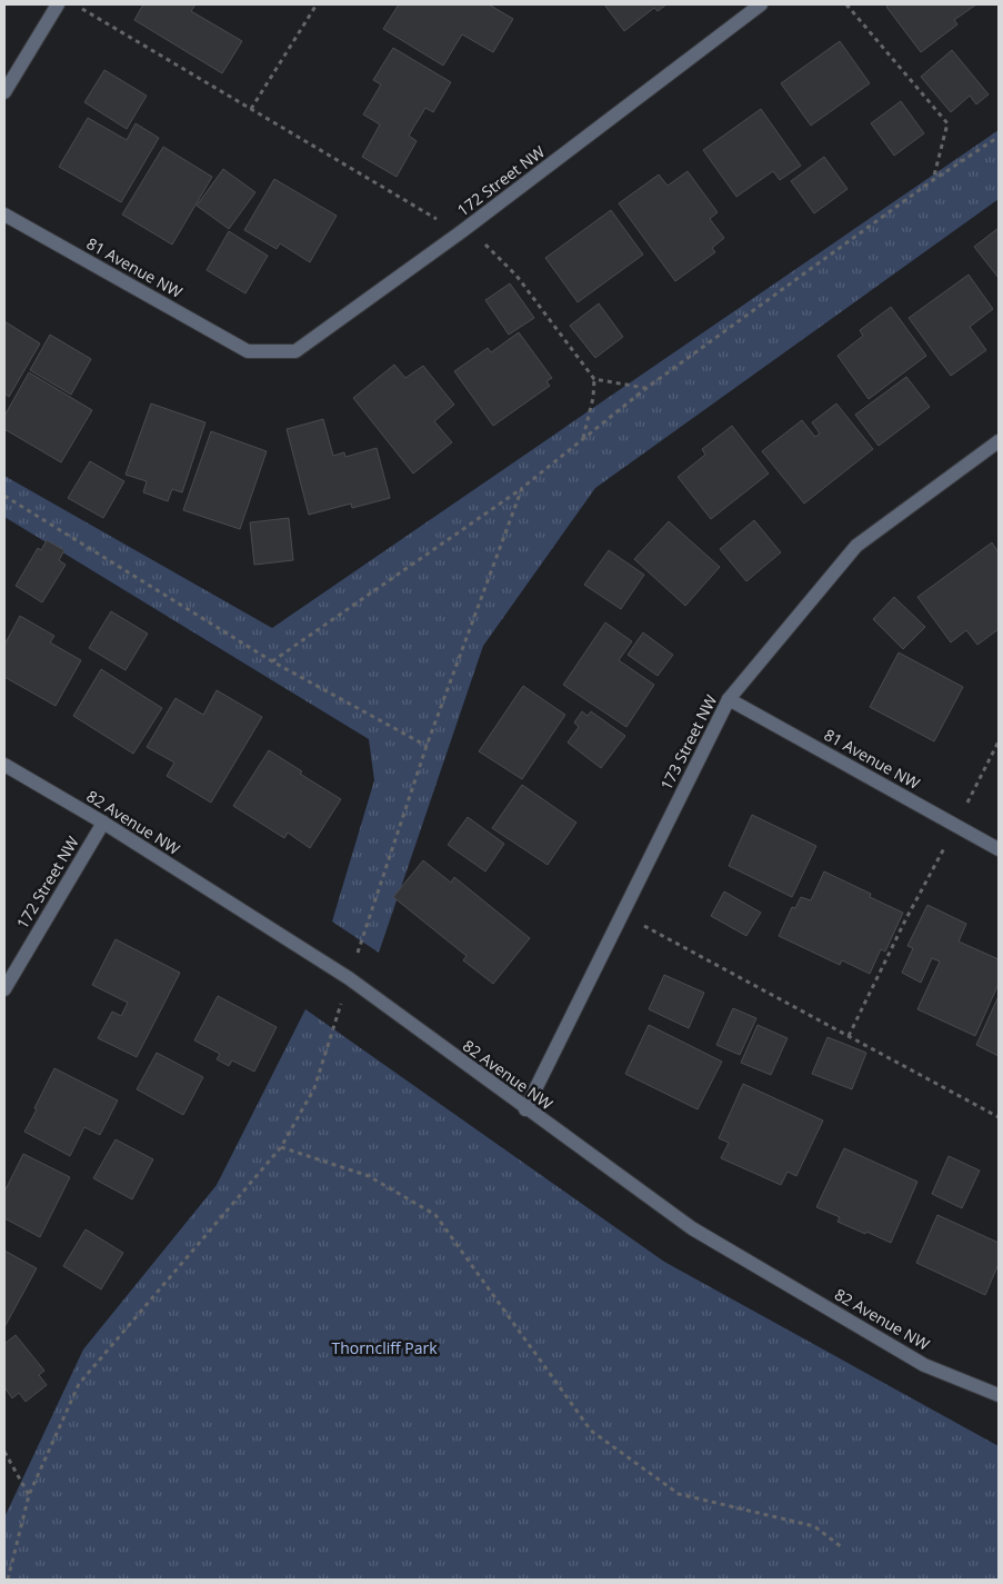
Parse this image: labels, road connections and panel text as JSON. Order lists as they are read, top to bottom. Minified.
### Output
{"streets":{"street":["172 Street NW","81 Avenue NW","173 Street NW","82 Avenue NW"]},"crossings":[["172 Street NW","81 Avenue NW"],["172 Street NW","82 Avenue NW"],["81 Avenue NW","173 Street NW"],["173 Street NW","82 Avenue NW"]],"parks":["Thorncliff Park"]}
